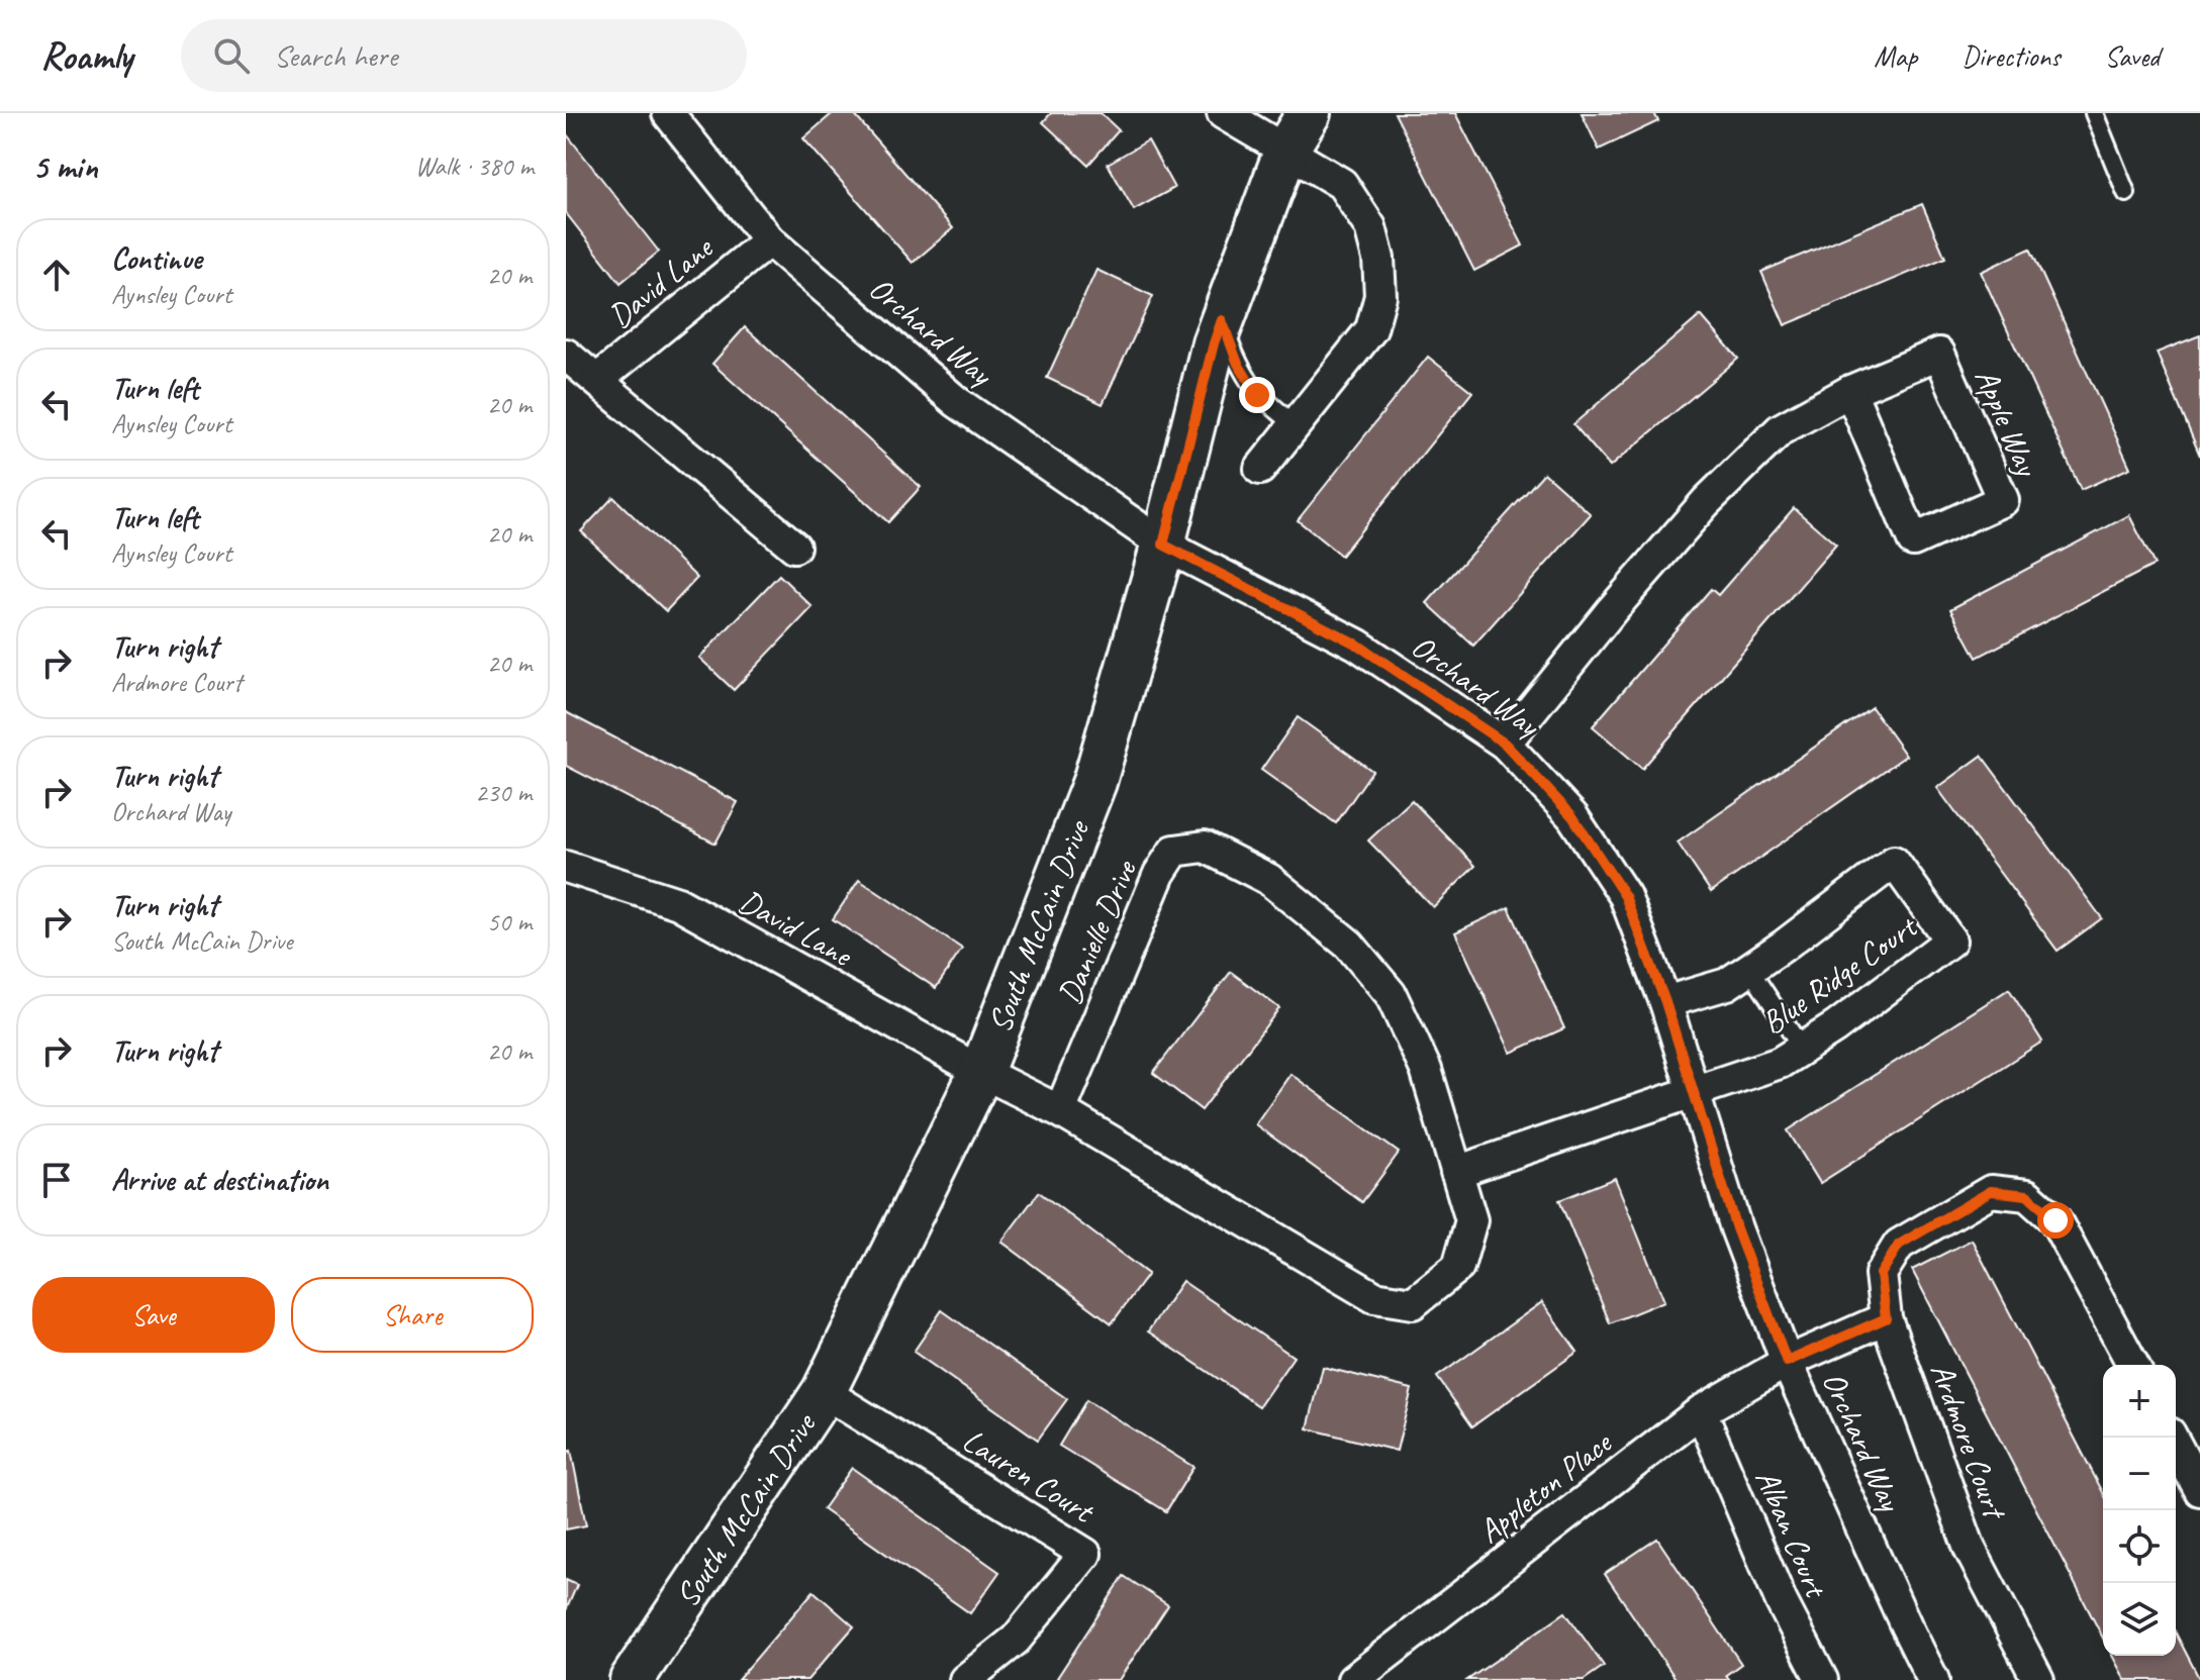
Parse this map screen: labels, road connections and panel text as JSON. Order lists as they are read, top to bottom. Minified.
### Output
{"streets":{"street":["David Lane","Orchard Way","Apple Way","South McCain Drive","Danielle Drive","Blue Ridge Court","Ardmore Court","Lauren Court","Appleton Place","Alban Court"]},"crossings":[["David Lane","Orchard Way"],["David Lane","South McCain Drive"],["David Lane","Danielle Drive"],["Orchard Way","Apple Way"],["Orchard Way","South McCain Drive"],["Orchard Way","Blue Ridge Court"],["Orchard Way","Appleton Place"],["South McCain Drive","Danielle Drive"],["South McCain Drive","Lauren Court"],["Appleton Place","Alban Court"]],"page":{"header":"Roamly","search":"Search here","nav":["Map","Directions","Saved"],"heading":["5 min","Walk · 380 m"],"list":[["Continue","Aynsley Court","20 m"],["Turn left","Aynsley Court","20 m"],["Turn left","Aynsley Court","20 m"],["Turn right","Ardmore Court","20 m"],["Turn right","Orchard Way","230 m"],["Turn right","South McCain Drive","50 m"],["Turn right","20 m"],"Arrive at destination"],"buttons":["Save","Share"],"map_buttons":["+","−"]}}
